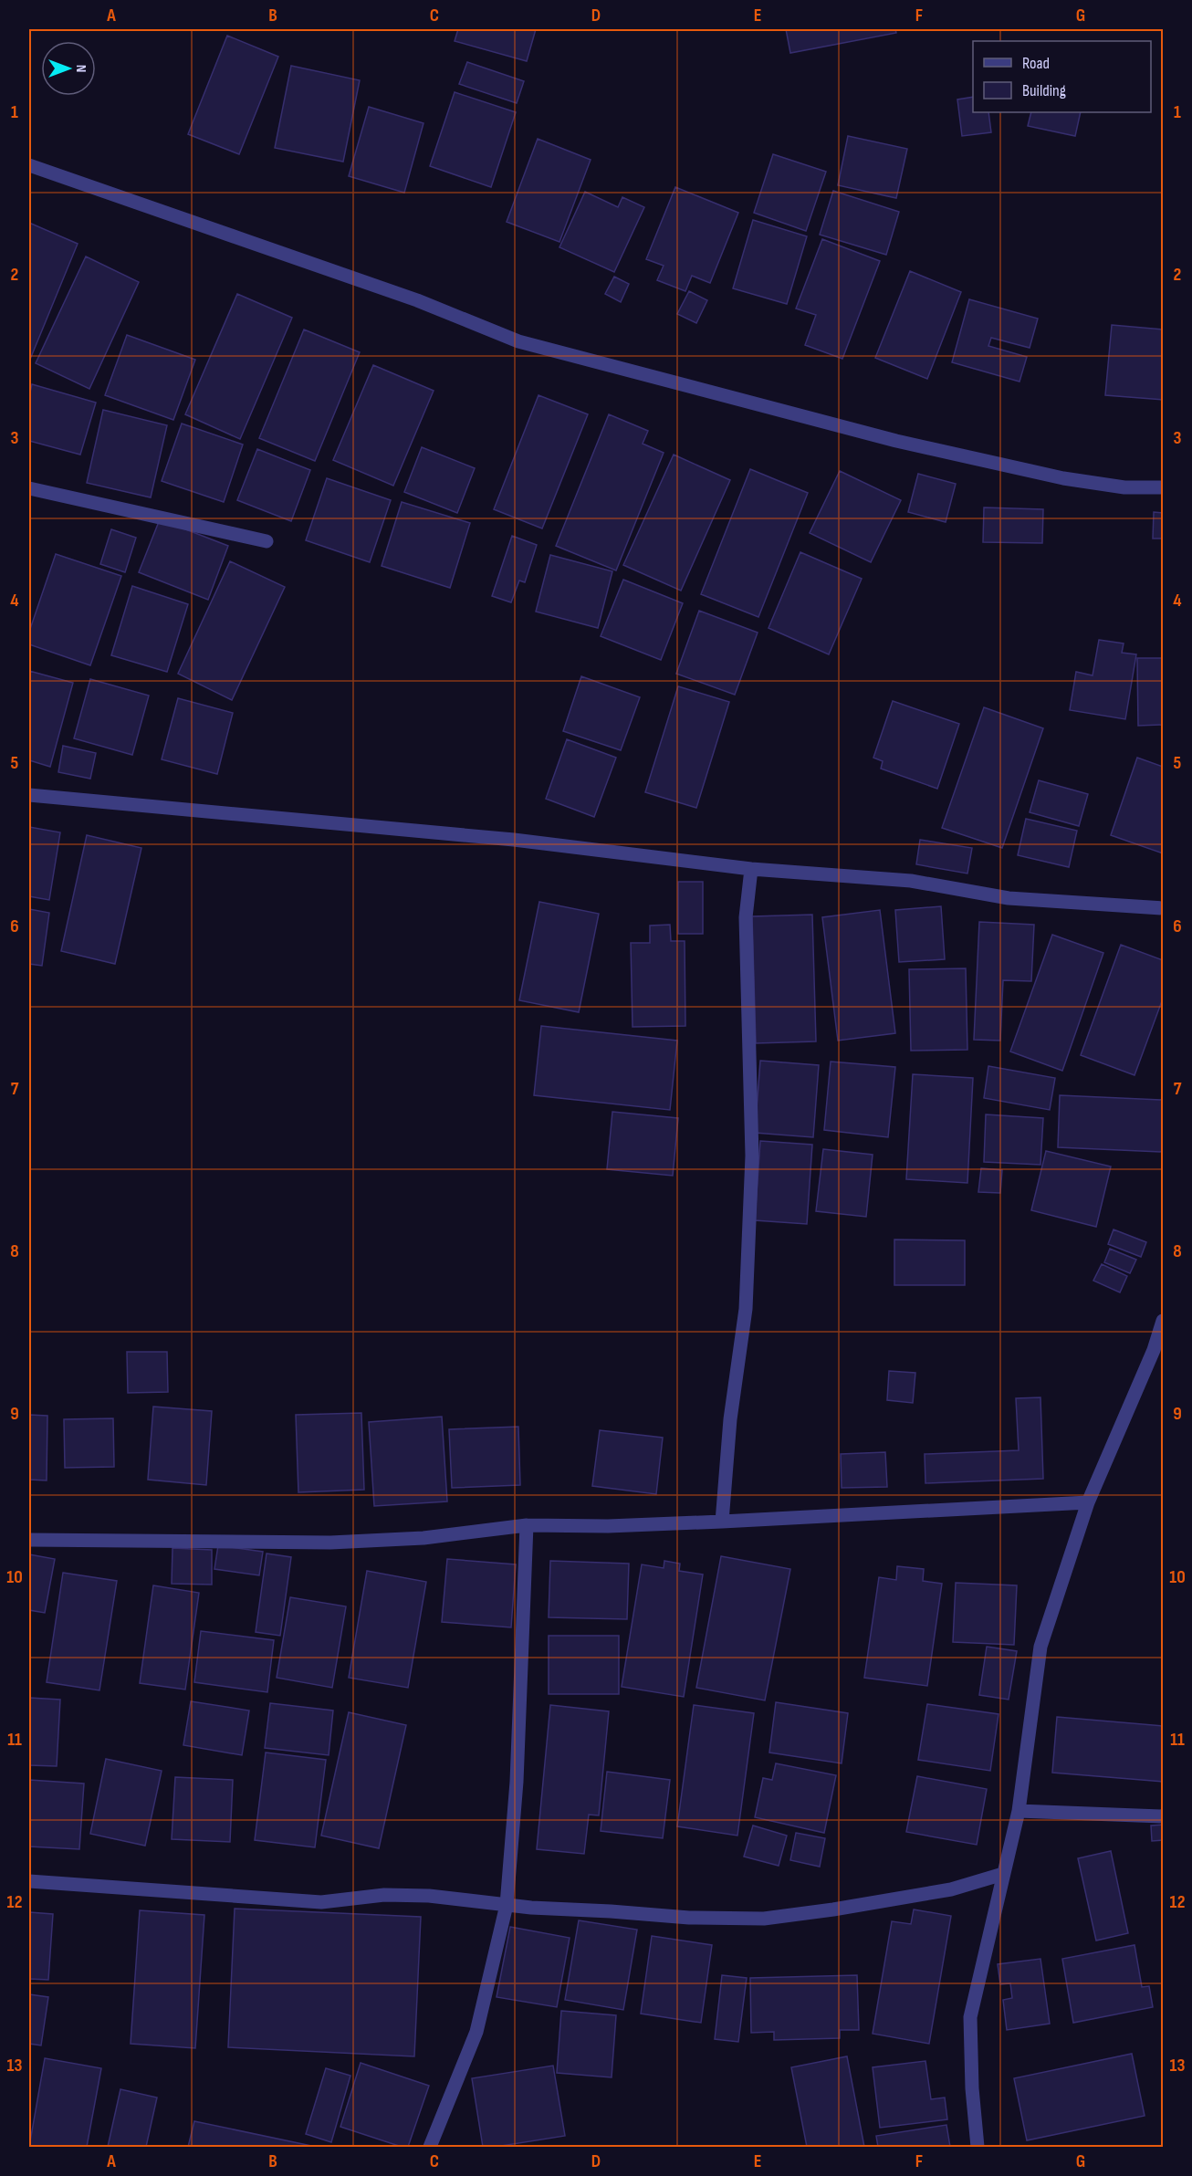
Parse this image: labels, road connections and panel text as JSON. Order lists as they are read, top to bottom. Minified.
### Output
{"legend":["Road","Building"],"north":"right","grid":{"columns":["A","B","C","D","E","F","G"],"rows":["1","2","3","4","5","6","7","8","9","10","11","12","13"]}}
